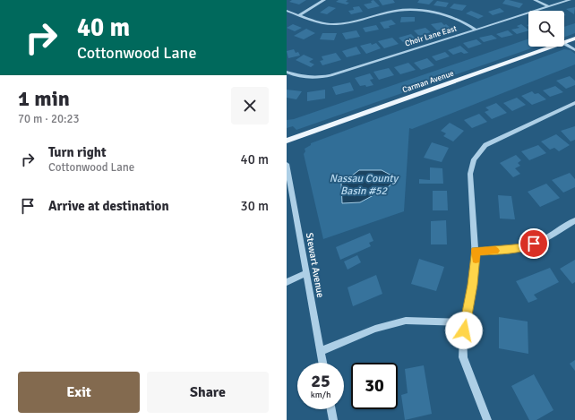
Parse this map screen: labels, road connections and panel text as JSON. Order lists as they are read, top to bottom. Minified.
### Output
{"streets":{"main road":["Carman Avenue"],"street":["Choir Lane East","Stewart Avenue"]},"water":["Nassau County Basin #52"],"page":{"turn":["40 m","Cottonwood Lane"],"heading":["1 min","70 m · 20:23"],"list":[{"name":"Turn right","note":"Cottonwood Lane","value":"40 m"},{"name":"Arrive at destination","value":"30 m"}],"speed":"25 km/h","limit":"30","buttons":["Exit","Share"]}}
